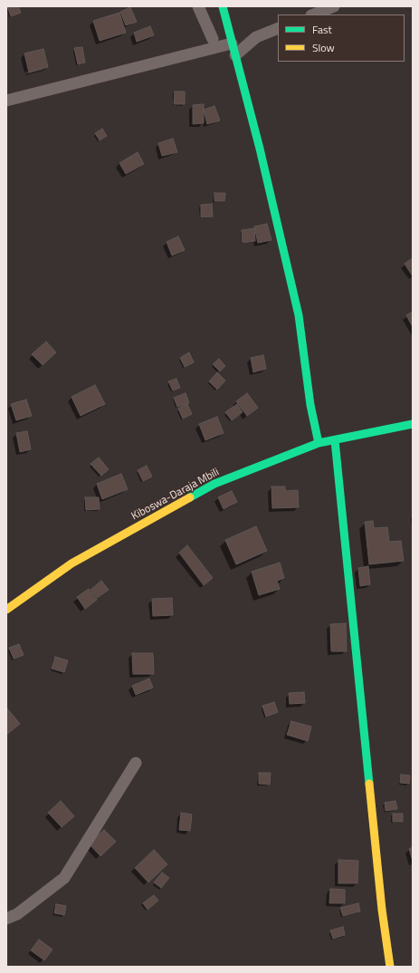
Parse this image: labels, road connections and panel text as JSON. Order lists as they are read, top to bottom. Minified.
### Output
{"streets":{"street":["Kiboswa-Daraja Mbili"]},"legend":["Fast","Slow"]}
